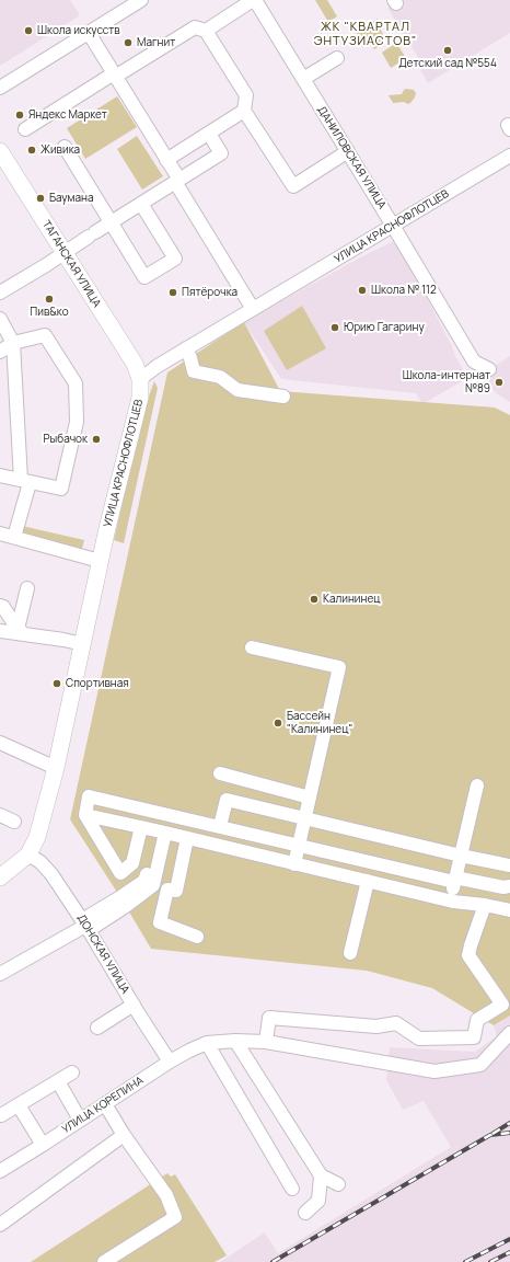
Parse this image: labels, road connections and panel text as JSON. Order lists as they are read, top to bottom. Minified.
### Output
{"streets":{"main road":["УЛИЦА КРАСНОФЛОТЦЕВ","ТАГАНСКАЯ УЛИЦА"],"street":["ДАНИЛОВСКАЯ УЛИЦА","ДОНСКАЯ УЛИЦА","УЛИЦА КОРЕПИНА"]},"crossings":[["ДАНИЛОВСКАЯ УЛИЦА","УЛИЦА КРАСНОФЛОТЦЕВ"],["УЛИЦА КРАСНОФЛОТЦЕВ","ТАГАНСКАЯ УЛИЦА"],["УЛИЦА КРАСНОФЛОТЦЕВ","ДОНСКАЯ УЛИЦА"],["ДОНСКАЯ УЛИЦА","УЛИЦА КОРЕПИНА"]],"districts":["ЖК \"КВАРТАЛ ЭНТУЗИАСТОВ\""],"places":["Школа искусств","Магнит","Детский сад №554","Яндекс Маркет","Живика","Баумана","Школа № 112","Пятёрочка","Пив&ко","Юрию Гагарину","Школа-интернат №89","Рыбачок","Калининец","Спортивная","Бассейн \"Калининец\""]}
